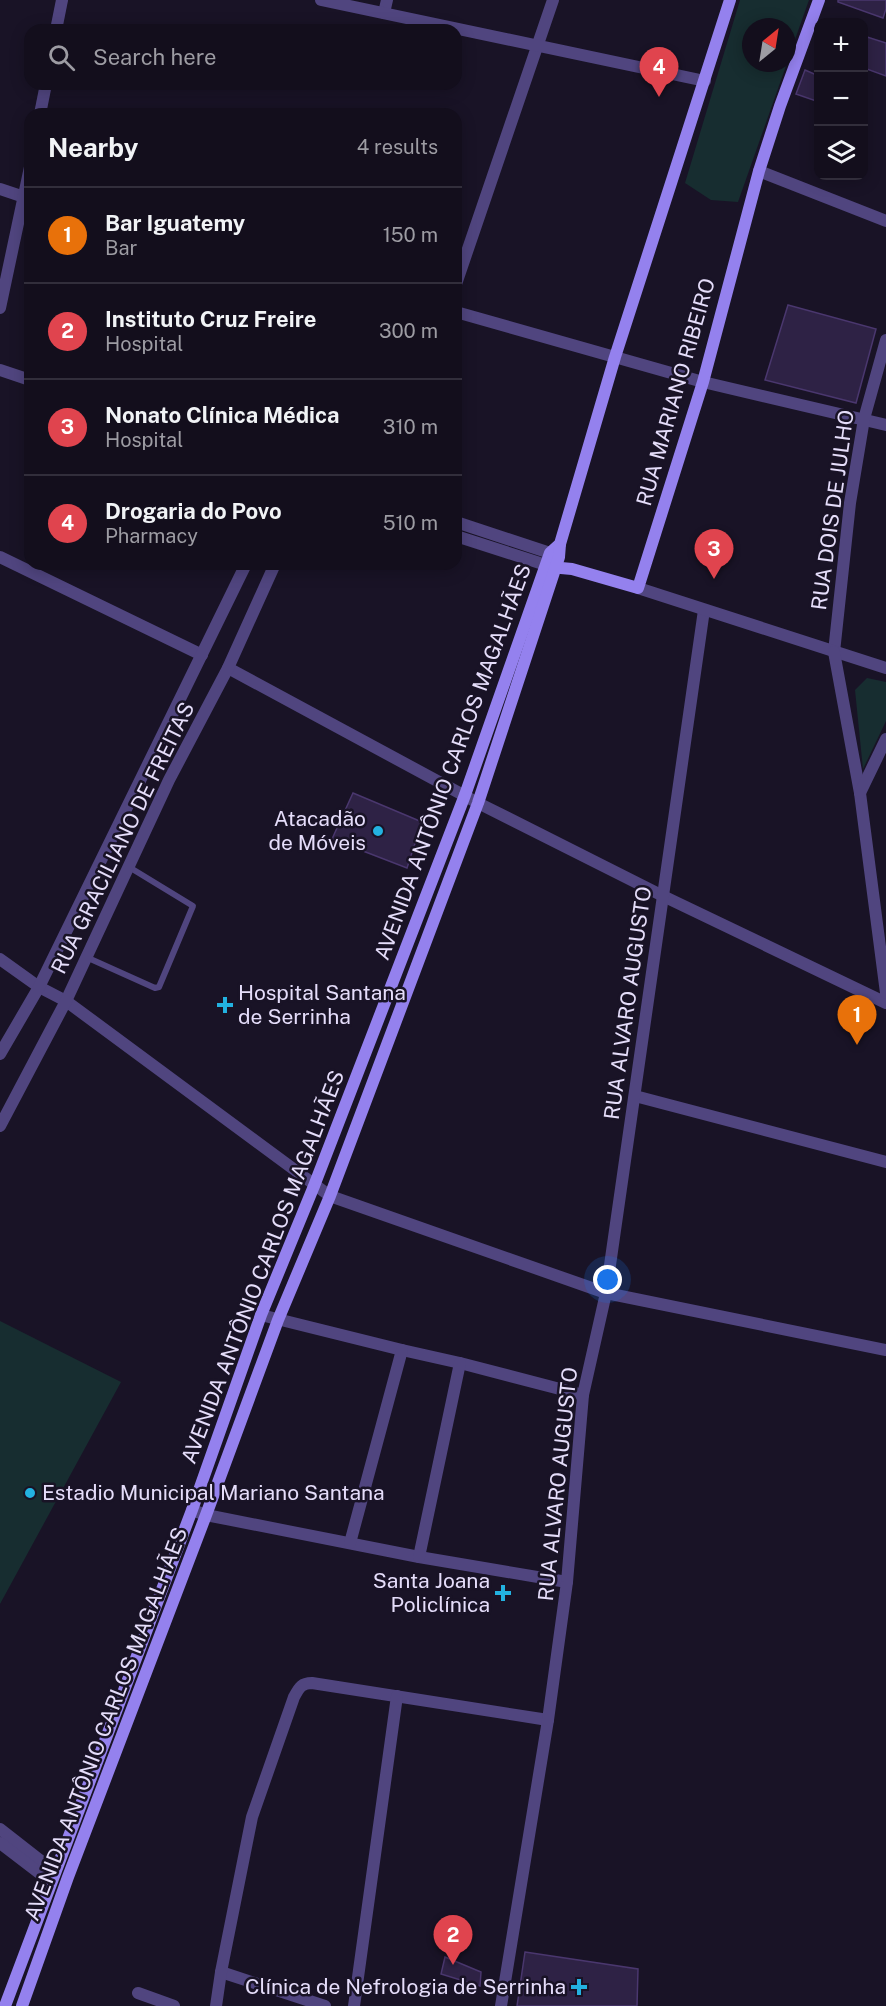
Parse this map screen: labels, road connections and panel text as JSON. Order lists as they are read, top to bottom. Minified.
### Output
{"streets":{"main road":["RUA MARIANO RIBEIRO","AVENIDA ANTÔNIO CARLOS MAGALHÃES"],"street":["RUA DOIS DE JULHO","RUA GRACILIANO DE FREITAS","RUA ALVARO AUGUSTO"]},"places":{"other":["Atacadão de Móveis","Estadio Municipal Mariano Santana"],"health":["Hospital Santana de Serrinha","Santa Joana Policlínica","Clínica de Nefrologia de Serrinha"]},"north":"top right","page":{"map_buttons":["+","−"],"search":"Search here","pins":["4","3","1","2"],"heading":["Nearby","4 results"],"list":[{"mark":"1","name":"Bar Iguatemy","note":"Bar","value":"150 m"},{"mark":"2","name":"Instituto Cruz Freire","note":"Hospital","value":"300 m"},{"mark":"3","name":"Nonato Clínica Médica","note":"Hospital","value":"310 m"},{"mark":"4","name":"Drogaria do Povo","note":"Pharmacy","value":"510 m"}]}}
